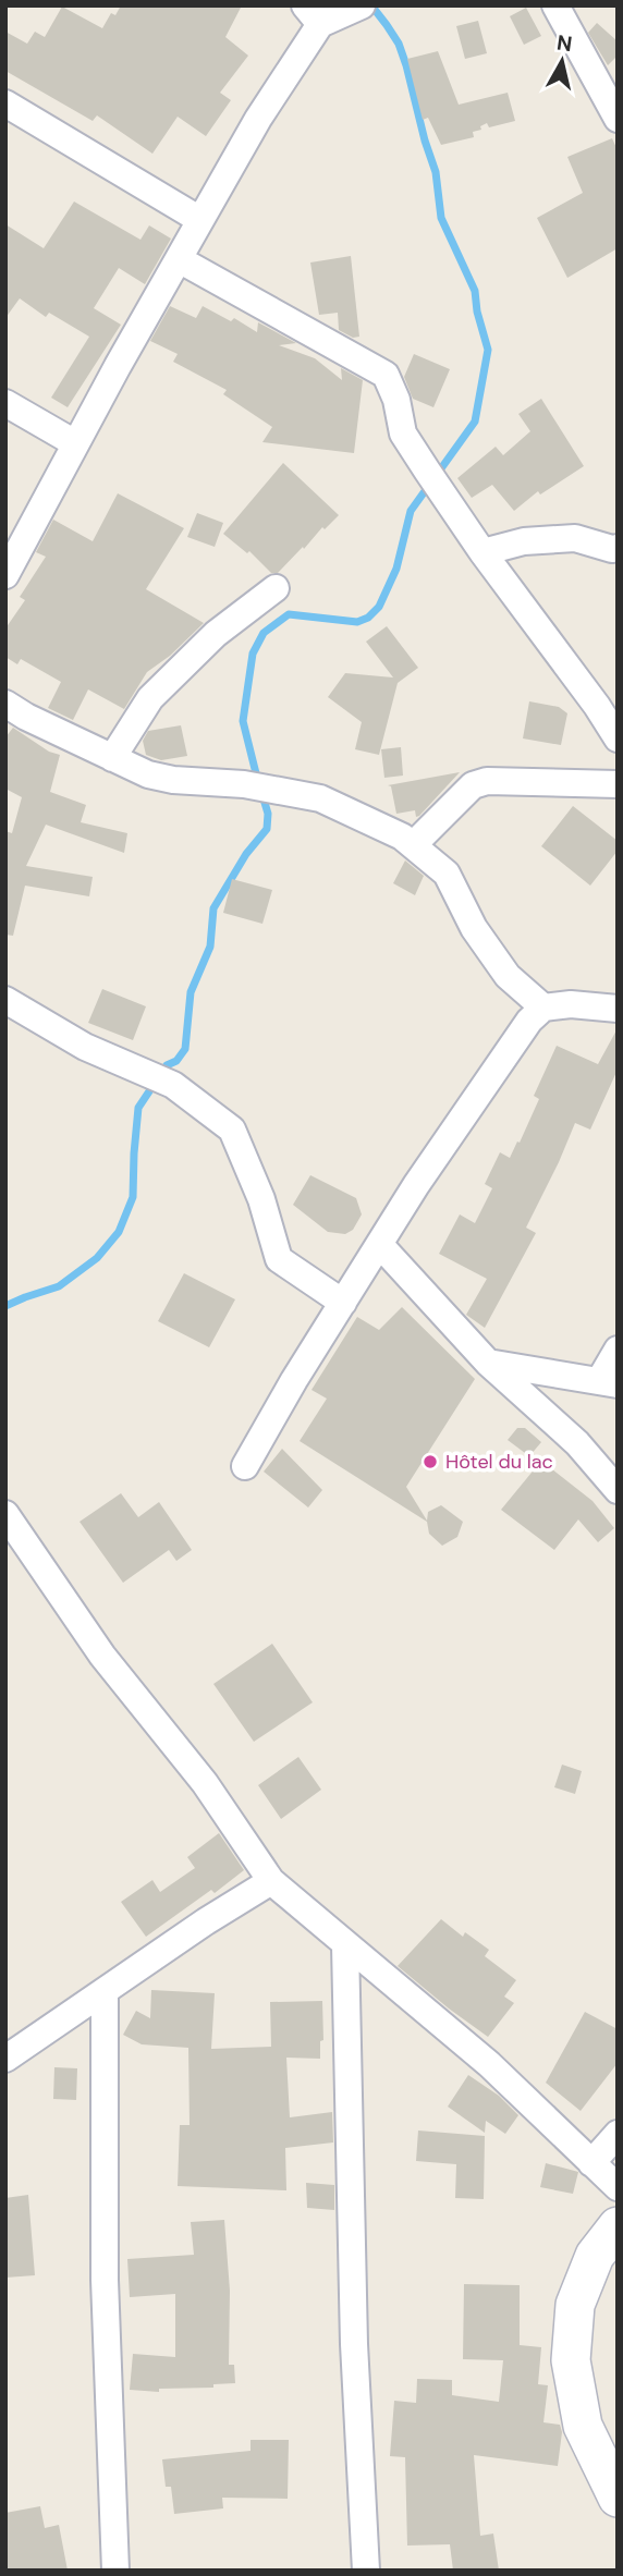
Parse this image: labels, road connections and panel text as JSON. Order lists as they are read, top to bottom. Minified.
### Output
{"places":["Hôtel du lac"],"north":"top"}
